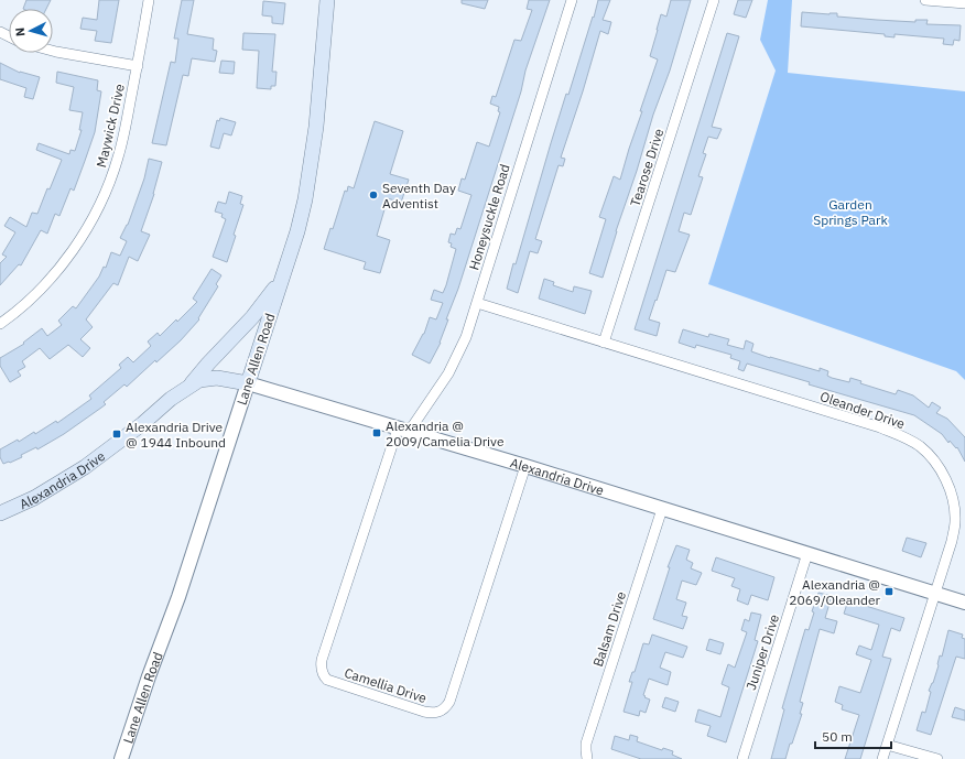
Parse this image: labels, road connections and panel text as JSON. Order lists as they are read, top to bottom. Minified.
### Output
{"streets":{"main road":["Lane Allen Road","Alexandria Drive"],"street":["Maywick Drive","Tearose Drive","Honeysuckle Road","Oleander Drive","Balsam Drive","Juniper Drive","Camellia Drive"]},"crossings":[["Tearose Drive","Oleander Drive"],["Honeysuckle Road","Oleander Drive"],["Honeysuckle Road","Alexandria Drive"],["Honeysuckle Road","Camellia Drive"],["Lane Allen Road","Alexandria Drive"],["Oleander Drive","Alexandria Drive"],["Alexandria Drive","Balsam Drive"],["Alexandria Drive","Juniper Drive"],["Alexandria Drive","Camellia Drive"]],"parks":["Garden Springs Park"],"places":{"other":["Seventh Day Adventist"],"transit":["Alexandria @ 2009/Camelia Drive","Alexandria Drive @ 1944 Inbound","Alexandria @ 2069/Oleander"]},"scale_bar":"50 m","north":"left"}
